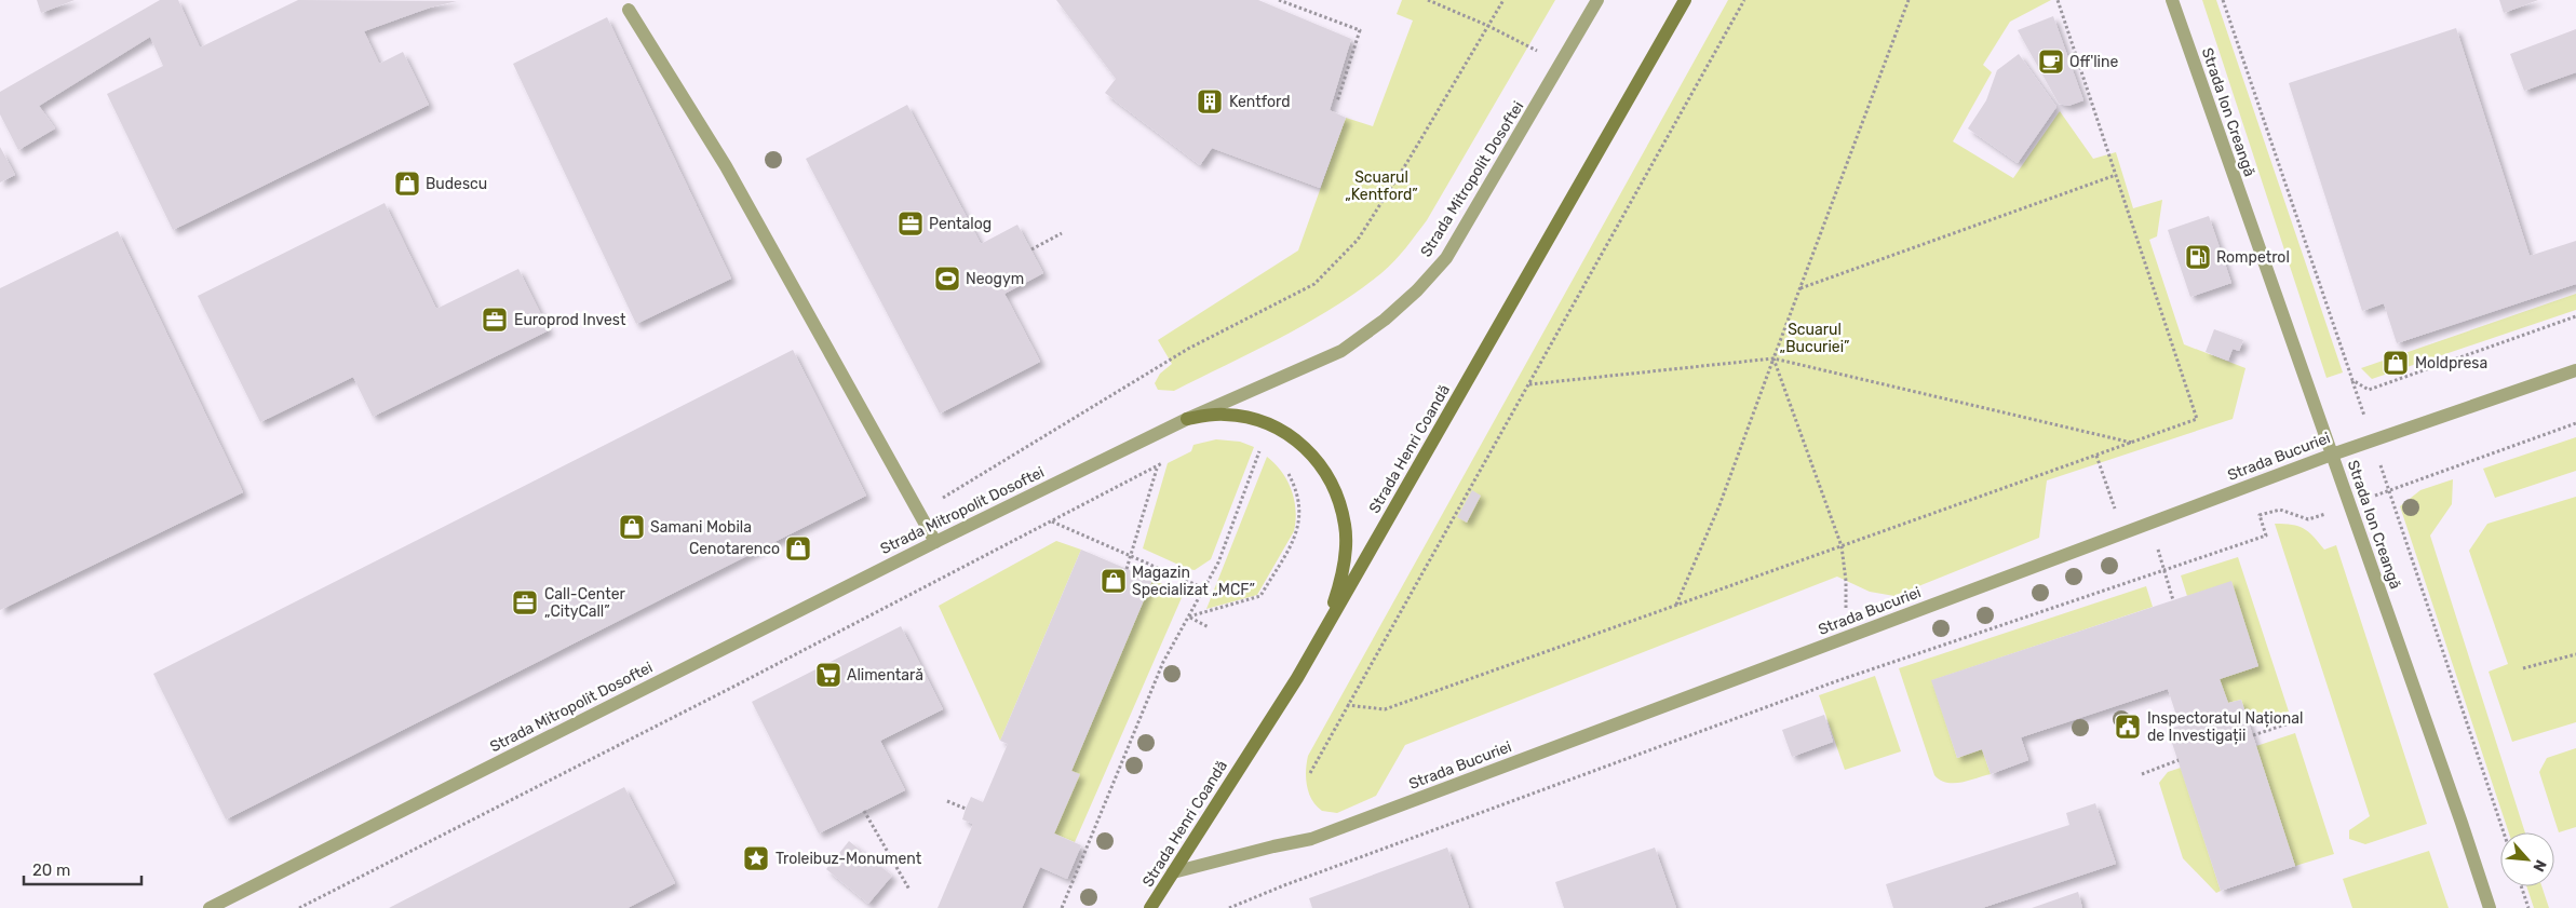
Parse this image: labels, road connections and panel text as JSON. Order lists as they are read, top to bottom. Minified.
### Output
{"streets":{"main road":["Strada Henri Coandă"],"street":["Strada Ion Creangă","Strada Mitropolit Dosoftei","Strada Bucuriei"]},"crossings":[["Strada Ion Creangă","Strada Bucuriei"],["Strada Henri Coandă","Strada Bucuriei"]],"parks":["Scuarul „Kentford”","Scuarul „Bucuriei”"],"places":{"cafe":["Off'line"],"building":["Kentford"],"shop":["Budescu","Moldpresa","Samani Mobila","Cenotarenco","Magazin Specializat „MCF”"],"office":["Pentalog","Europrod Invest","Call-Center „CityCall”"],"fuel station":["Rompetrol"],"sports":["Neogym"],"supermarket":["Alimentară"],"public building":["Inspectoratul Național de Investigații"],"place":["Troleibuz-Monument"]},"scale_bar":"20 m","north":"bottom right"}
